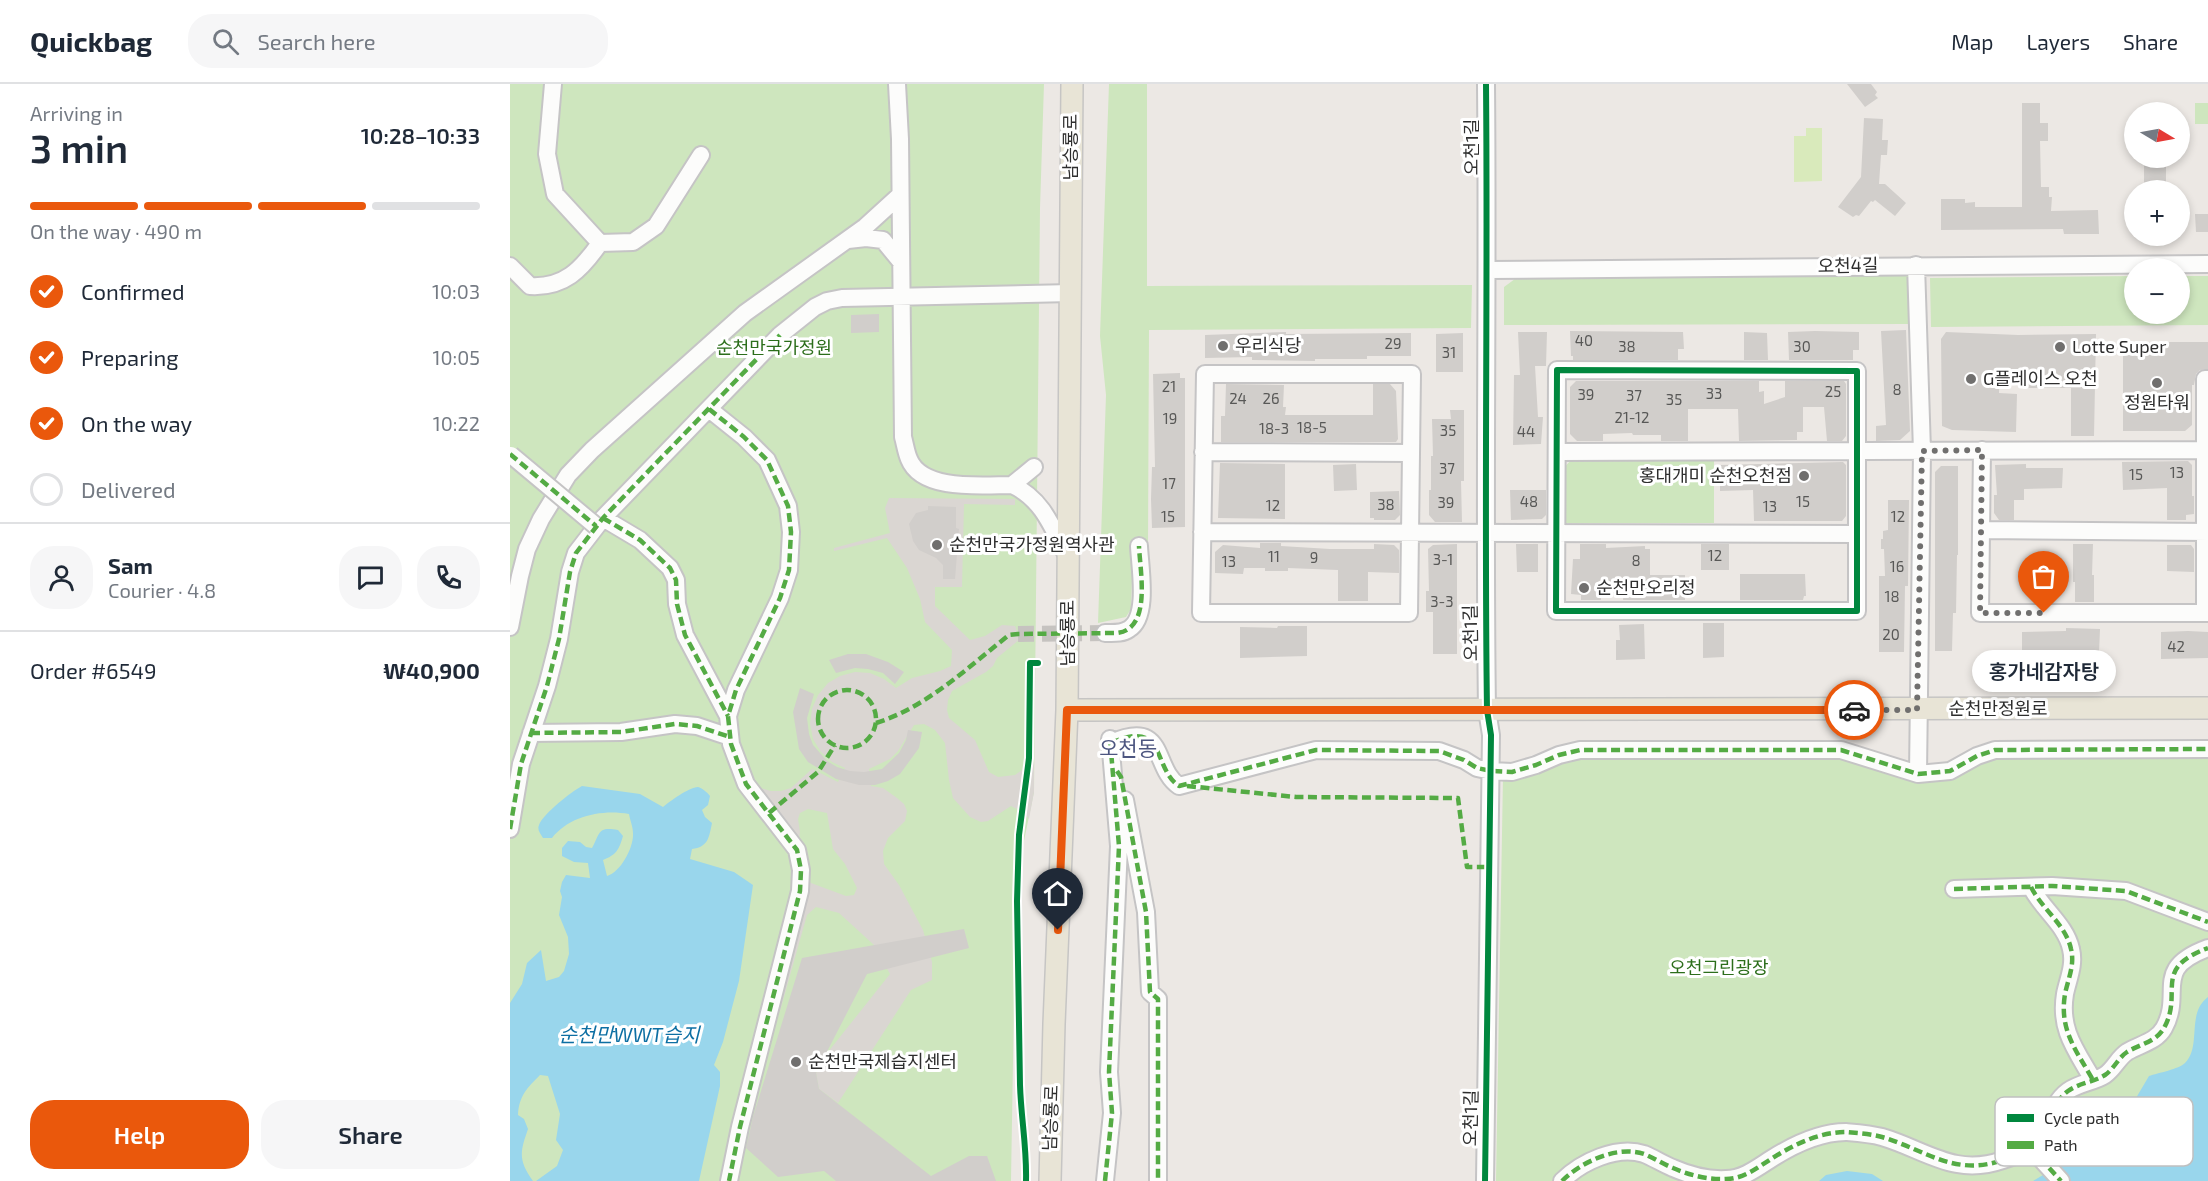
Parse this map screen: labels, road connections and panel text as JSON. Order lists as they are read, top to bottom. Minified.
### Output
{"streets":{"main road":["남승룡로","순천만정원로"],"street":["오천1길","오천4길"]},"crossings":[["남승룡로","순천만정원로"],["오천1길","오천4길"],["오천1길","순천만정원로"]],"districts":["오천동"],"water":["순천만WWT습지"],"parks":["순천만국가정원","오천그린광장"],"places":["우리식당","Lotte Super","G플레이스 오천","정원타워","홍대개미 순천오천점","순천만국가정원역사관","순천만오리정","홍가네감자탕","순천만국제습지센터"],"house_numbers":["40","29","38","30","31","21","8","25","33","39","37","24","26","35","21-12","19","18-5","18-3","35","44","37","13","15","17","48","15","39","38","12","13","15","12","12","11","9","3-1","8","13","16","18","3-3","20","42"],"legend":["Cycle path","Path"],"north":"right","page":{"header":"Quickbag","search":"Search here","nav":["Map","Layers","Share"],"heading":["3 min","Arriving in","10:28–10:33"],"panel":["Sam","Courier · 4.8","Order #6549","₩40,900"],"map_buttons":["+","−"],"bar":"On the way · 490 m","list":[["Confirmed","10:03"],["Preparing","10:05"],["On the way","10:22"],"Delivered"],"bubble":"홍가네감자탕","buttons":["Help","Share"]}}
